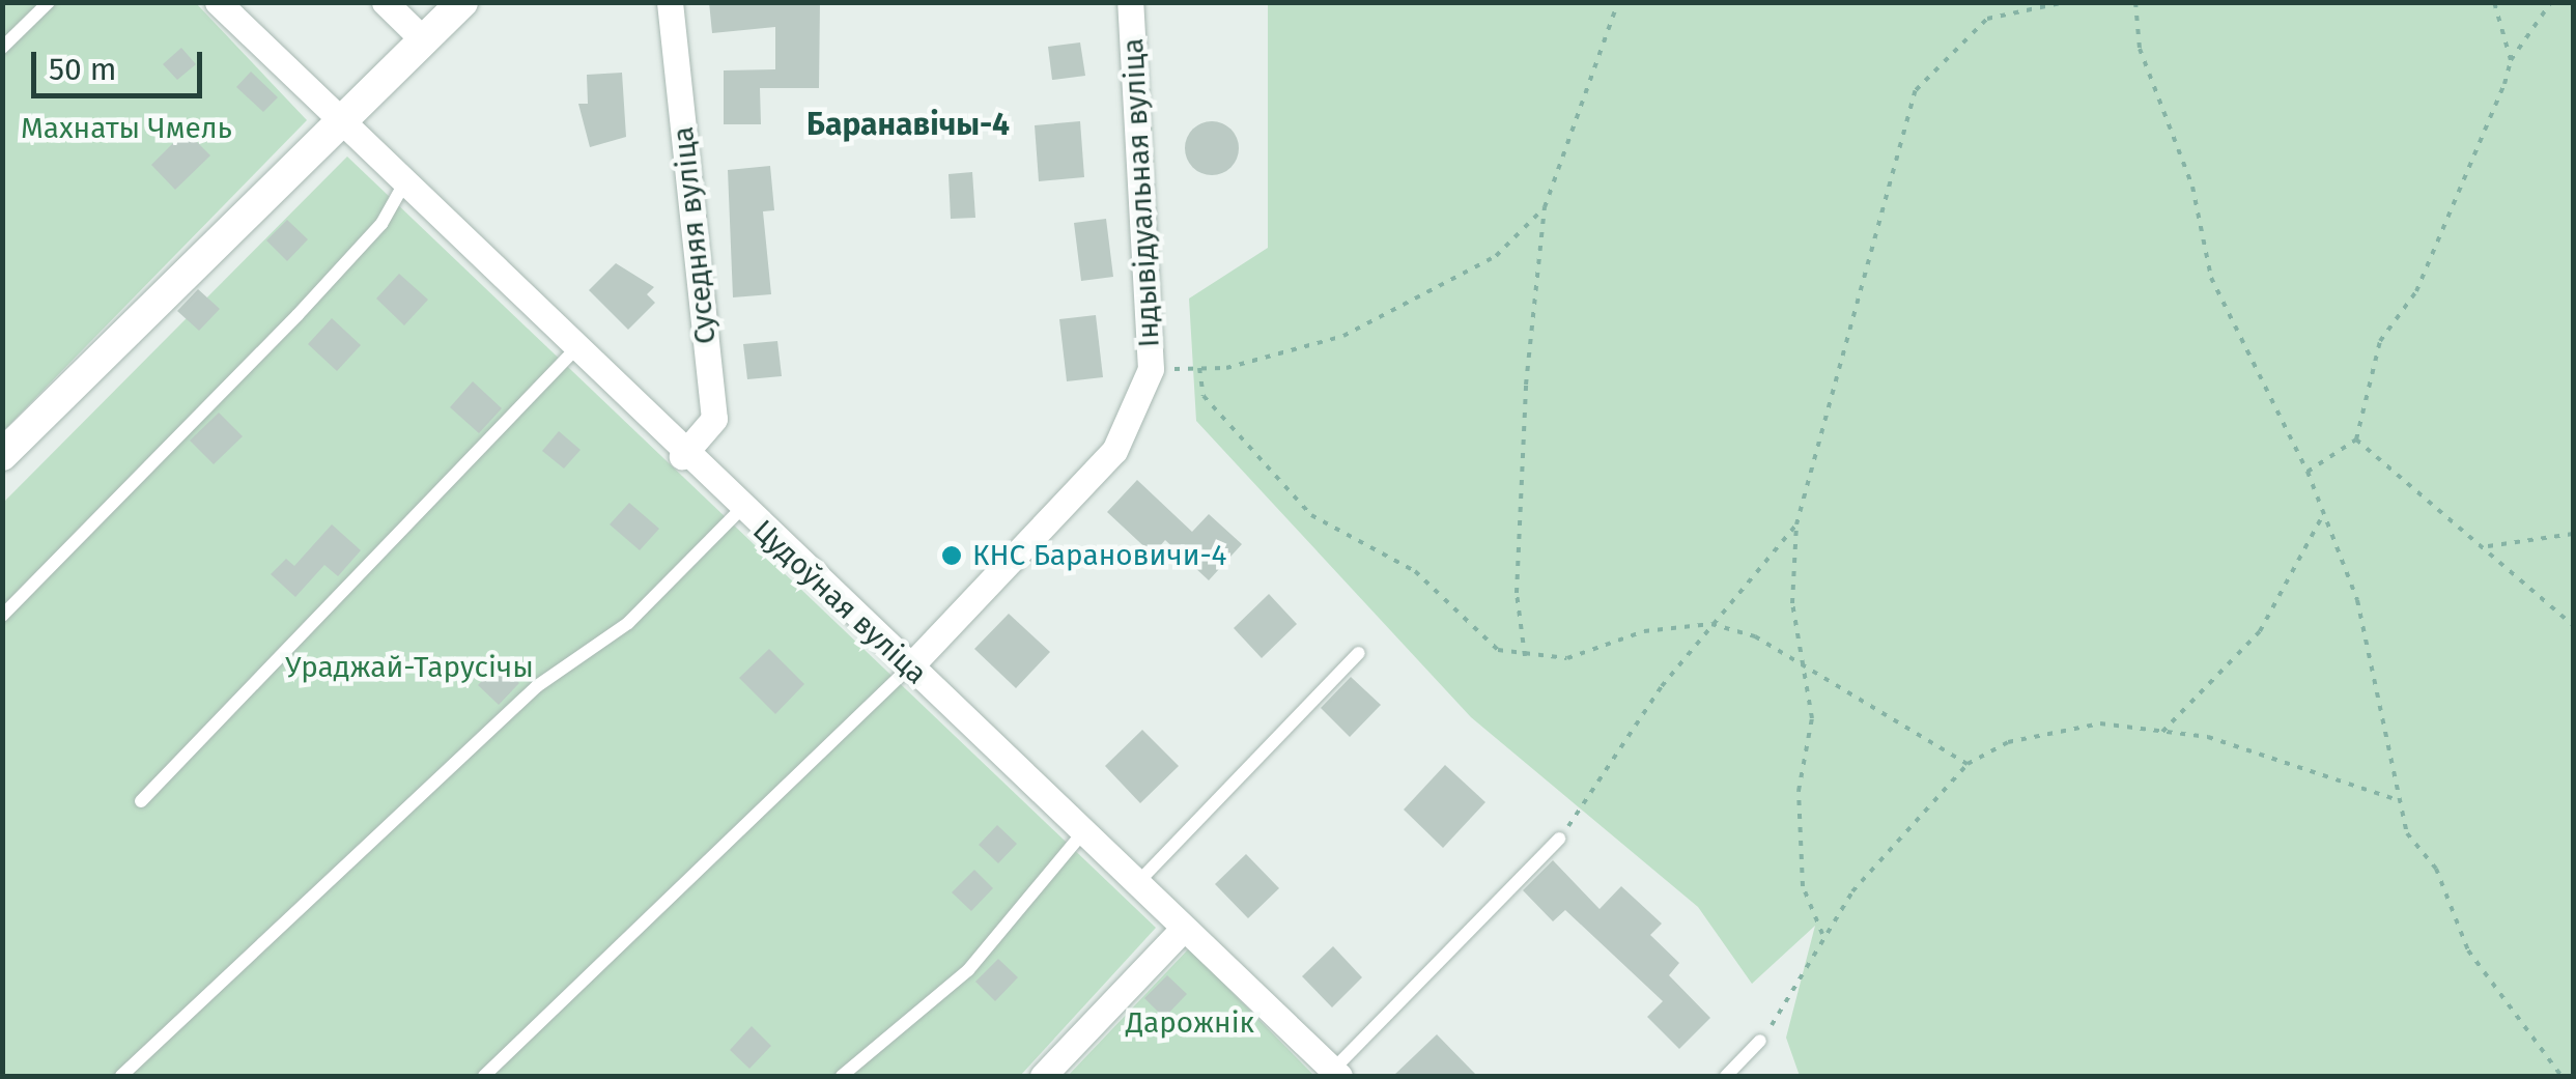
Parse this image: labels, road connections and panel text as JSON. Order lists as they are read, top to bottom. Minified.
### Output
{"streets":{"street":["Індывідуальная вуліца","Суседняя вуліца","Цудоўная вуліца"]},"crossings":[["Індывідуальная вуліца","Цудоўная вуліца"],["Суседняя вуліца","Цудоўная вуліца"]],"districts":["Баранавічы-4"],"parks":["Махнаты Чмель","Ураджай-Тарусічы","Дарожнік"],"places":["КНС Барановичи-4"],"scale_bar":"50 m"}
